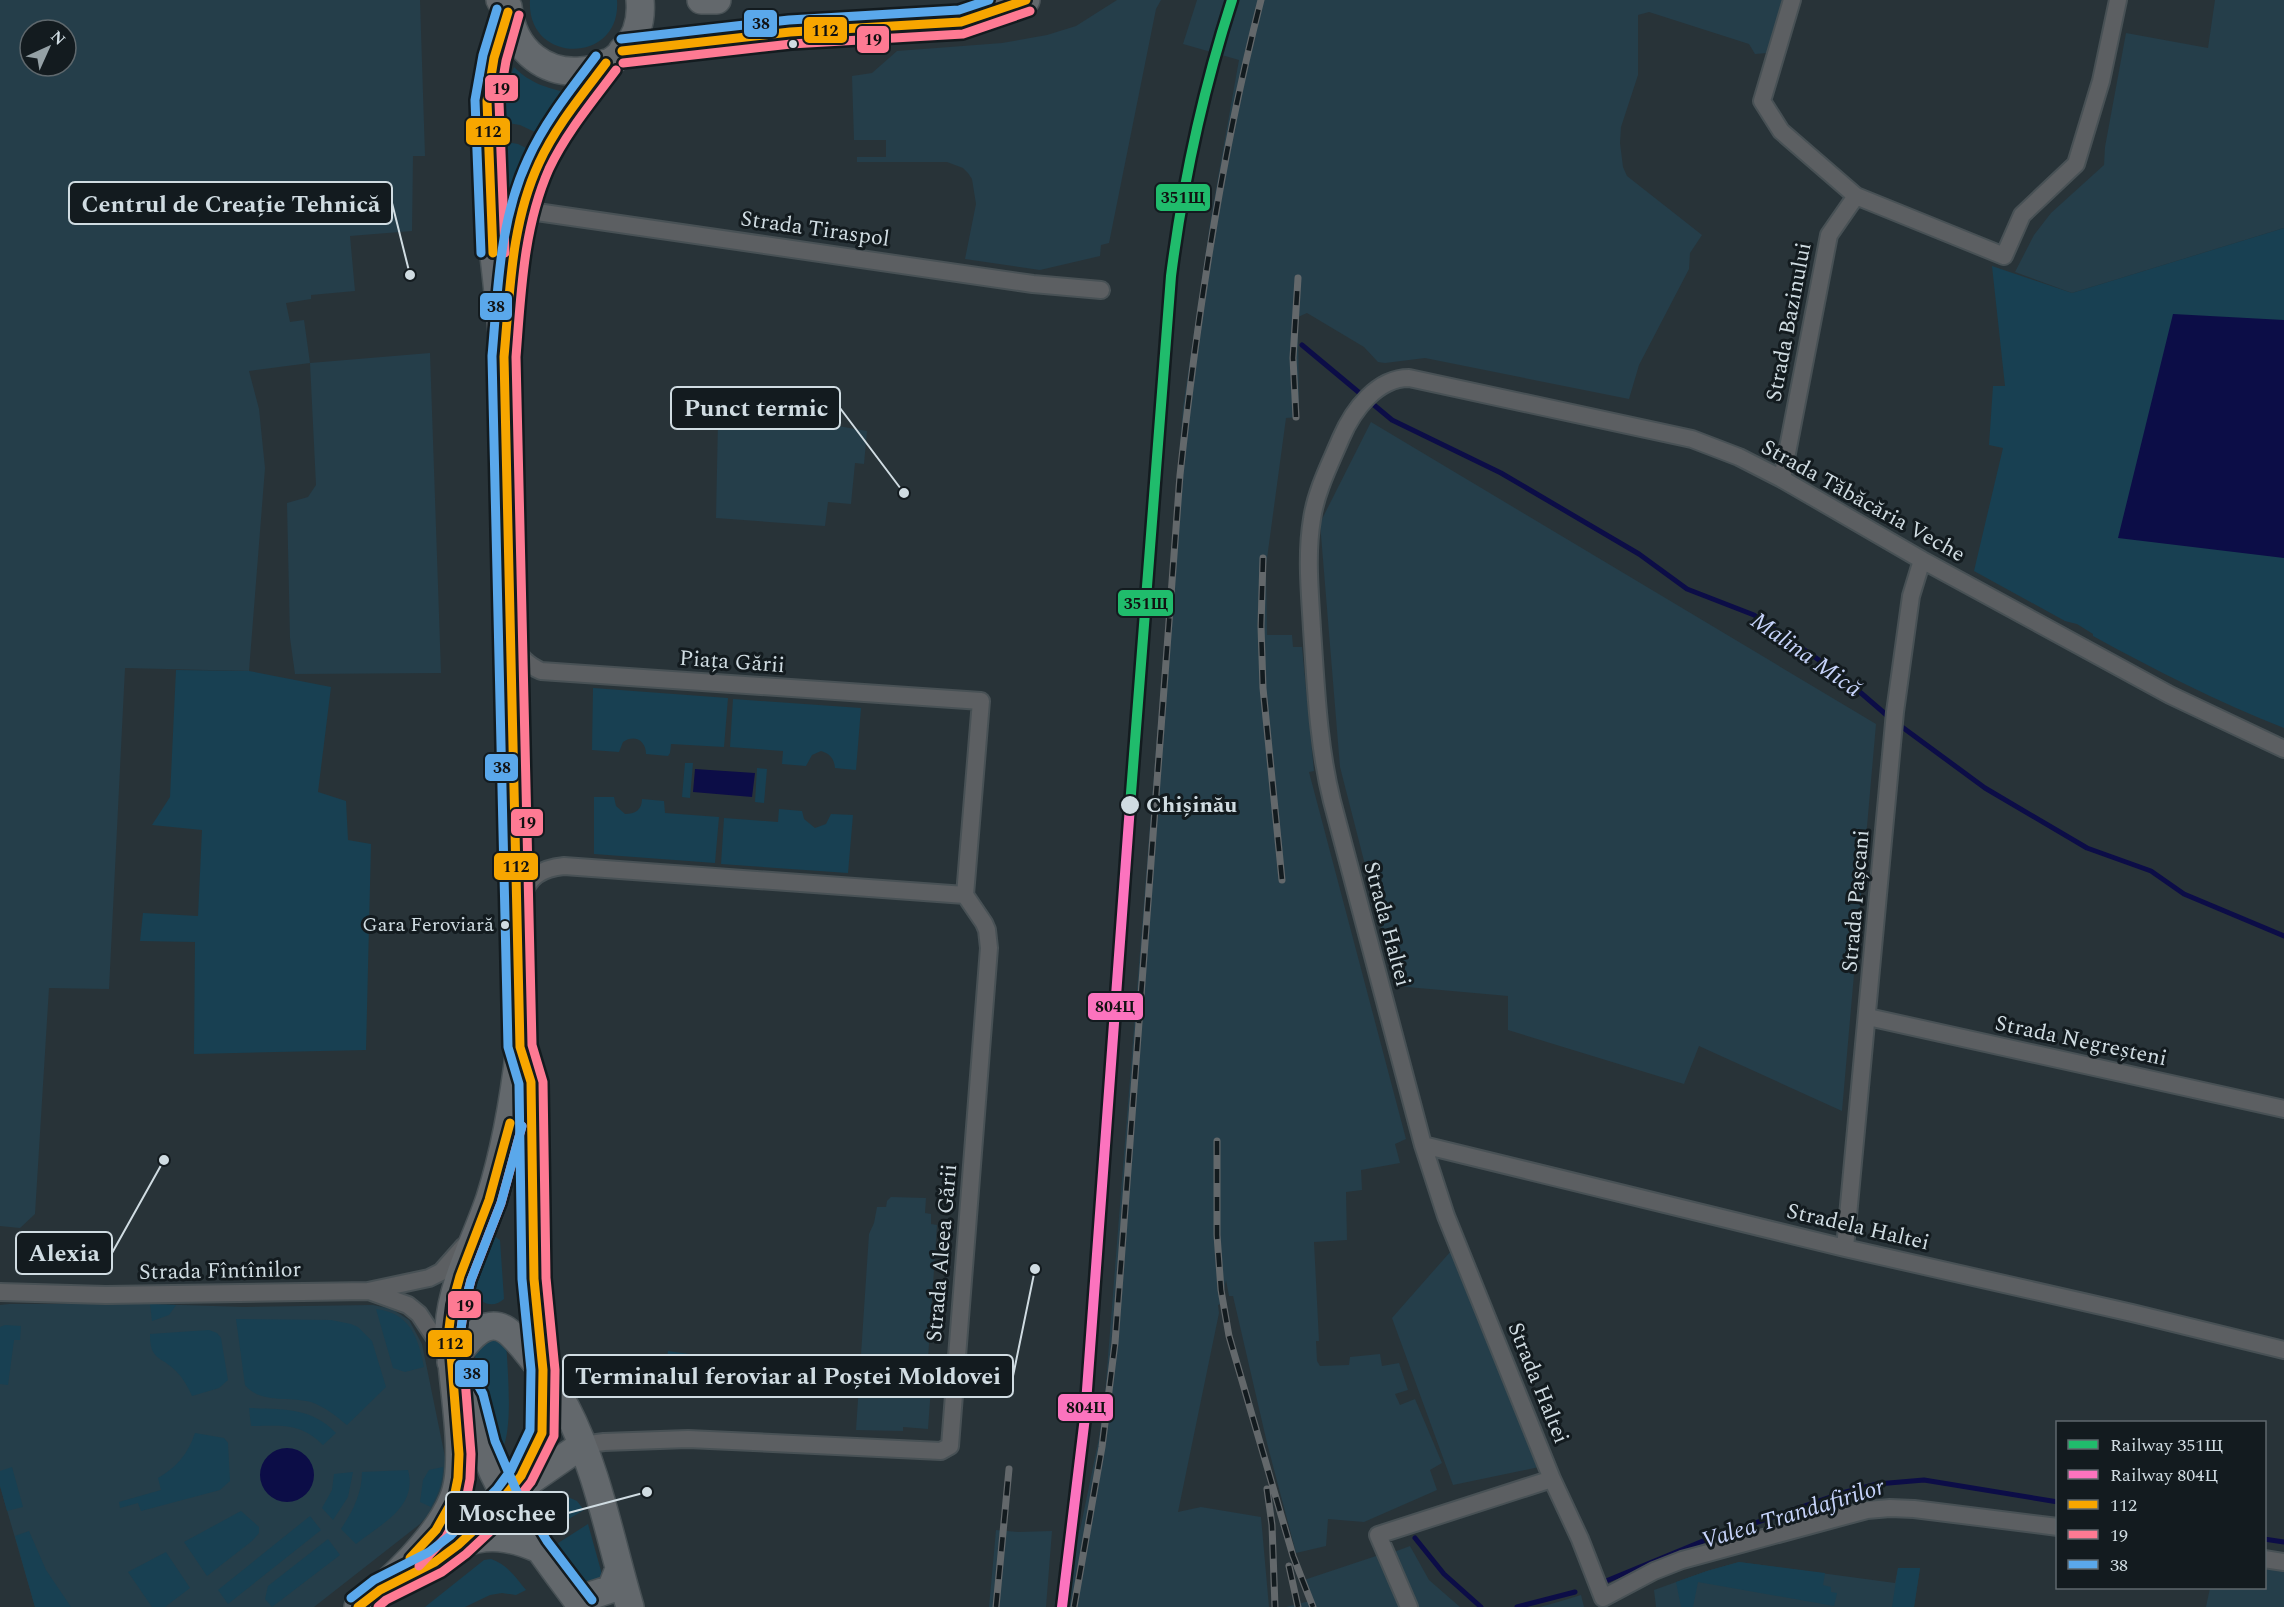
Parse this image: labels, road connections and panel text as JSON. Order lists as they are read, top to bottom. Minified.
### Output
{"streets":{"street":["Strada Tiraspol","Strada Bazinului","Strada Tăbăcăria Veche","Piața Gării","Strada Pașcani","Strada Haltei","Strada Negreșteni","Stradela Haltei","Strada Aleea Gării","Strada Fîntînilor"]},"crossings":[["Strada Bazinului","Strada Tăbăcăria Veche"],["Strada Tăbăcăria Veche","Strada Pașcani"],["Strada Tăbăcăria Veche","Strada Haltei"],["Piața Gării","Strada Aleea Gării"],["Strada Pașcani","Strada Negreșteni"],["Strada Pașcani","Stradela Haltei"],["Strada Haltei","Stradela Haltei"]],"water":["Malina Mică","Valea Trandafirilor"],"places":["Centrul de Creație Tehnică","Punct termic","Chișinău","Gara Feroviară","Alexia","Terminalul feroviar al Poștei Moldovei","Moschee"],"lines":["rail line 351Щ","transit line 112","transit line 38","transit line 19","rail line 804Ц"],"legend":["Railway 351Щ","Railway 804Ц","112","19","38"],"north":"top right"}
